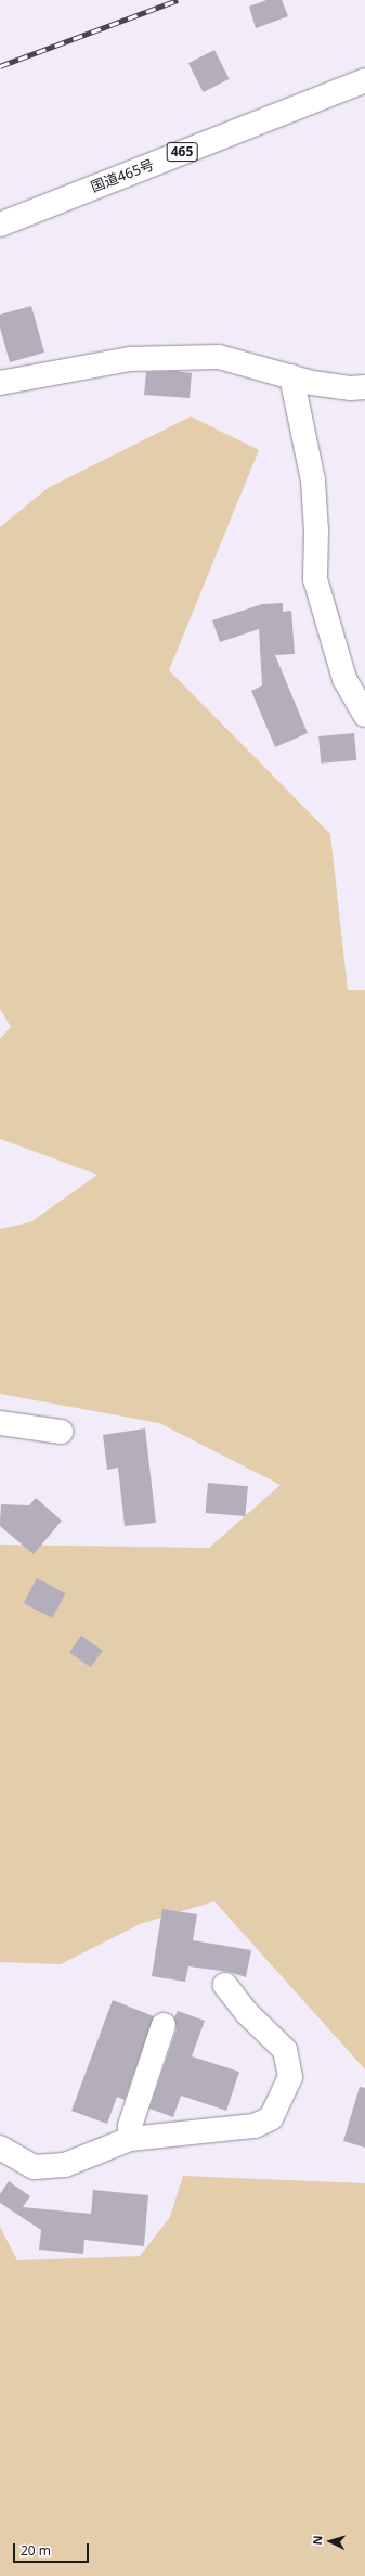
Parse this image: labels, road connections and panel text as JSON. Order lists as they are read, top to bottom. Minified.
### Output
{"streets":{"main road":["465","国道465号"]},"scale_bar":"20 m","north":"left"}
